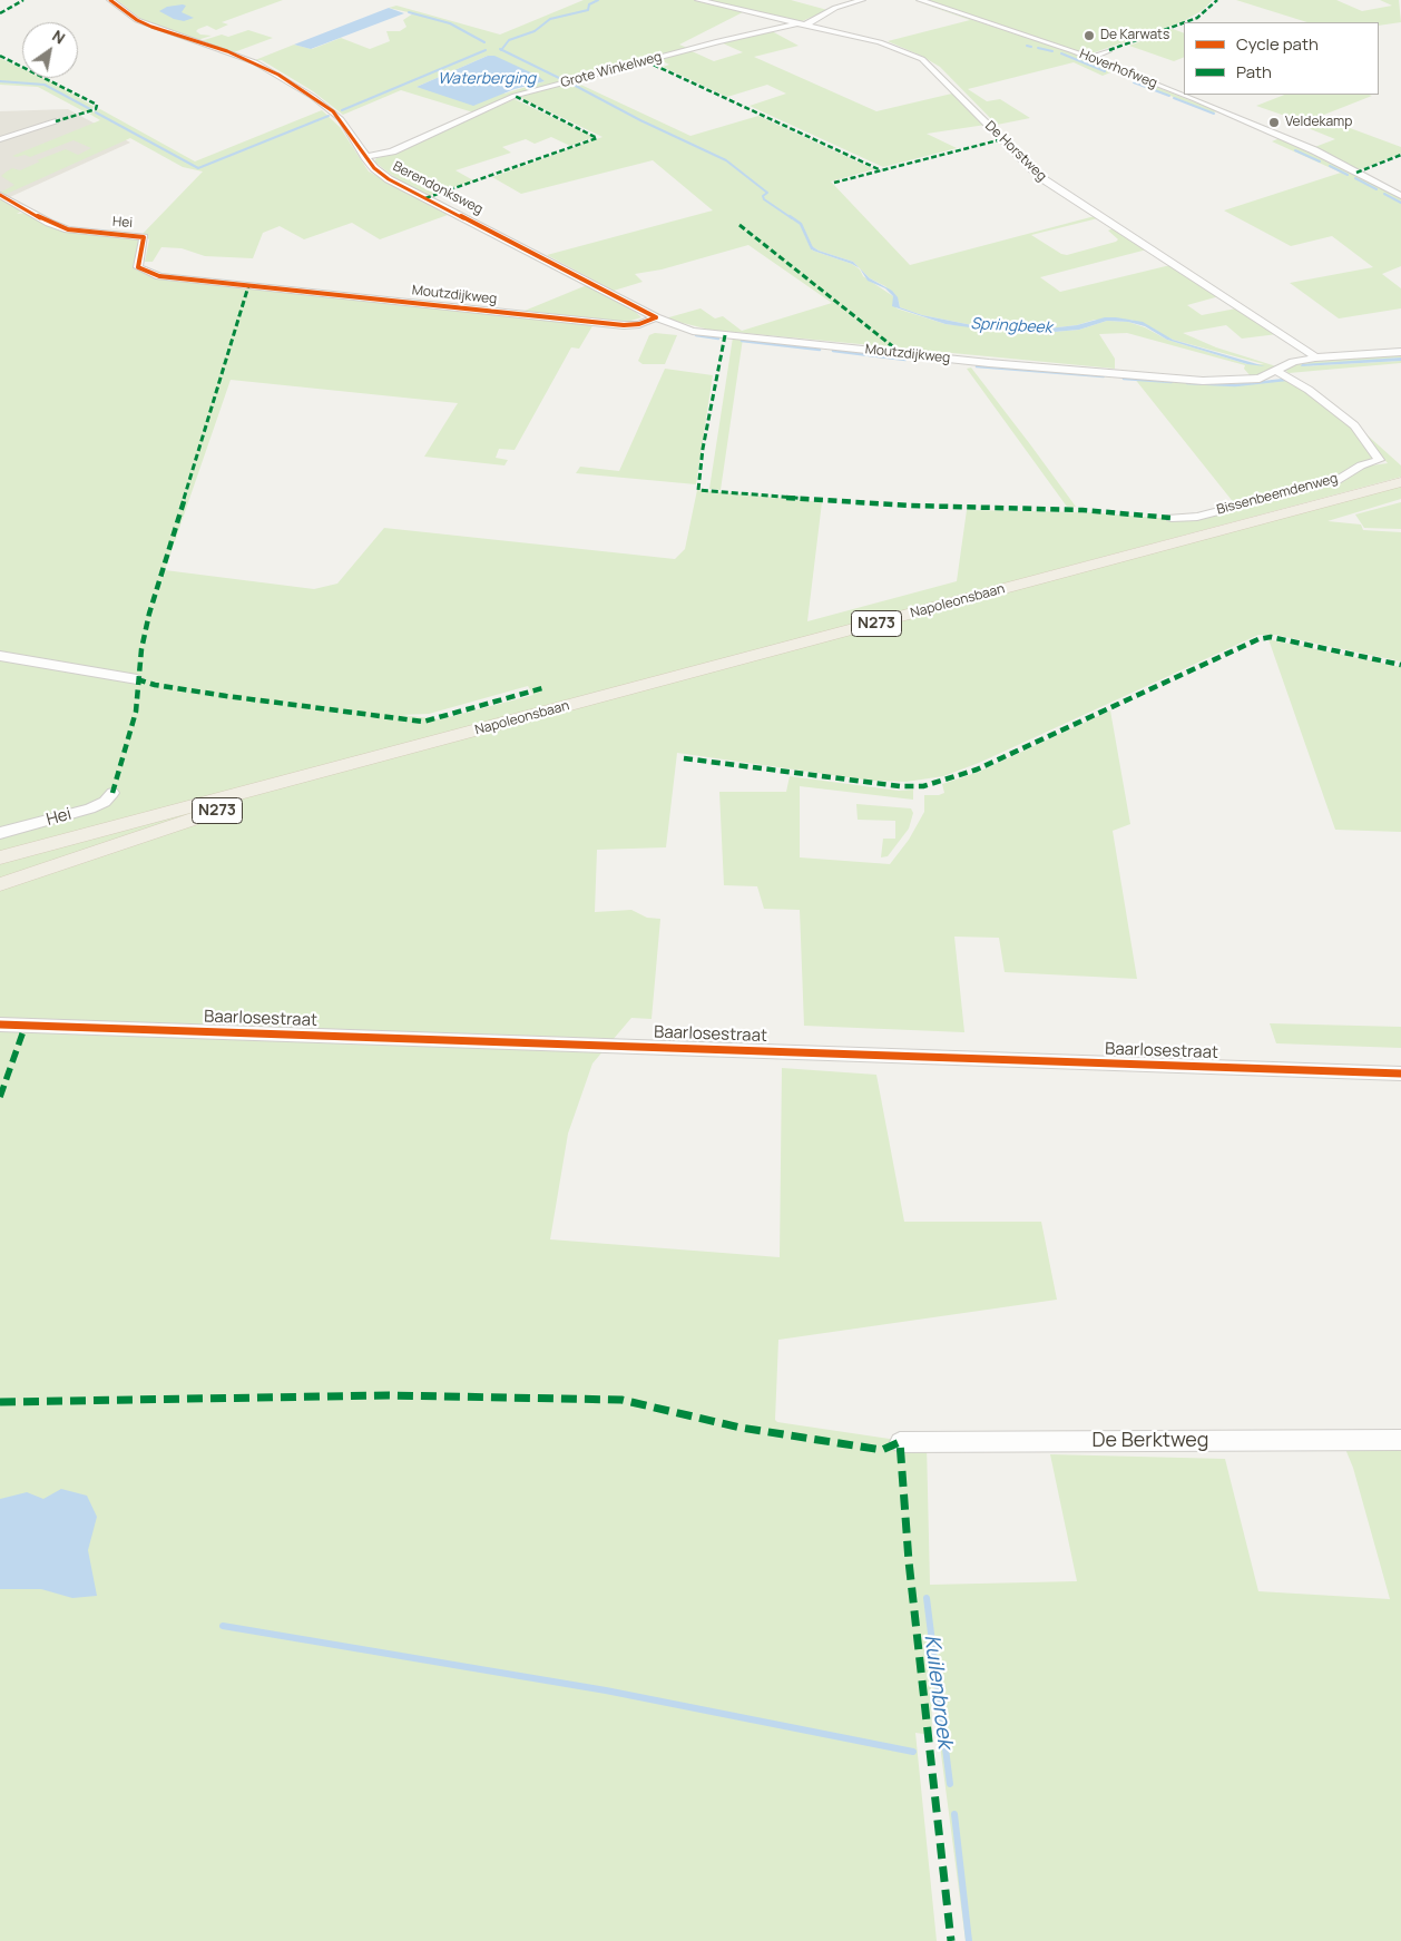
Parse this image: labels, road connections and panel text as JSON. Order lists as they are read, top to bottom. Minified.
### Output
{"streets":{"main road":["Napoleonsbaan","N273"],"street":["Hoverhofweg","Grote Winkelweg","De Horstweg","Berendonksweg","Hei","Moutzdijkweg","Bissenbeemdenweg","Baarlosestraat","De Berktweg"]},"crossings":[["Grote Winkelweg","De Horstweg"],["Grote Winkelweg","Berendonksweg"],["De Horstweg","Moutzdijkweg"],["Berendonksweg","Moutzdijkweg"],["Hei","Moutzdijkweg"],["Moutzdijkweg","Bissenbeemdenweg"]],"water":["Waterberging","Springbeek","Kuilenbroek"],"places":["De Karwats","Veldekamp"],"legend":["Cycle path","Path"],"north":"top right"}
